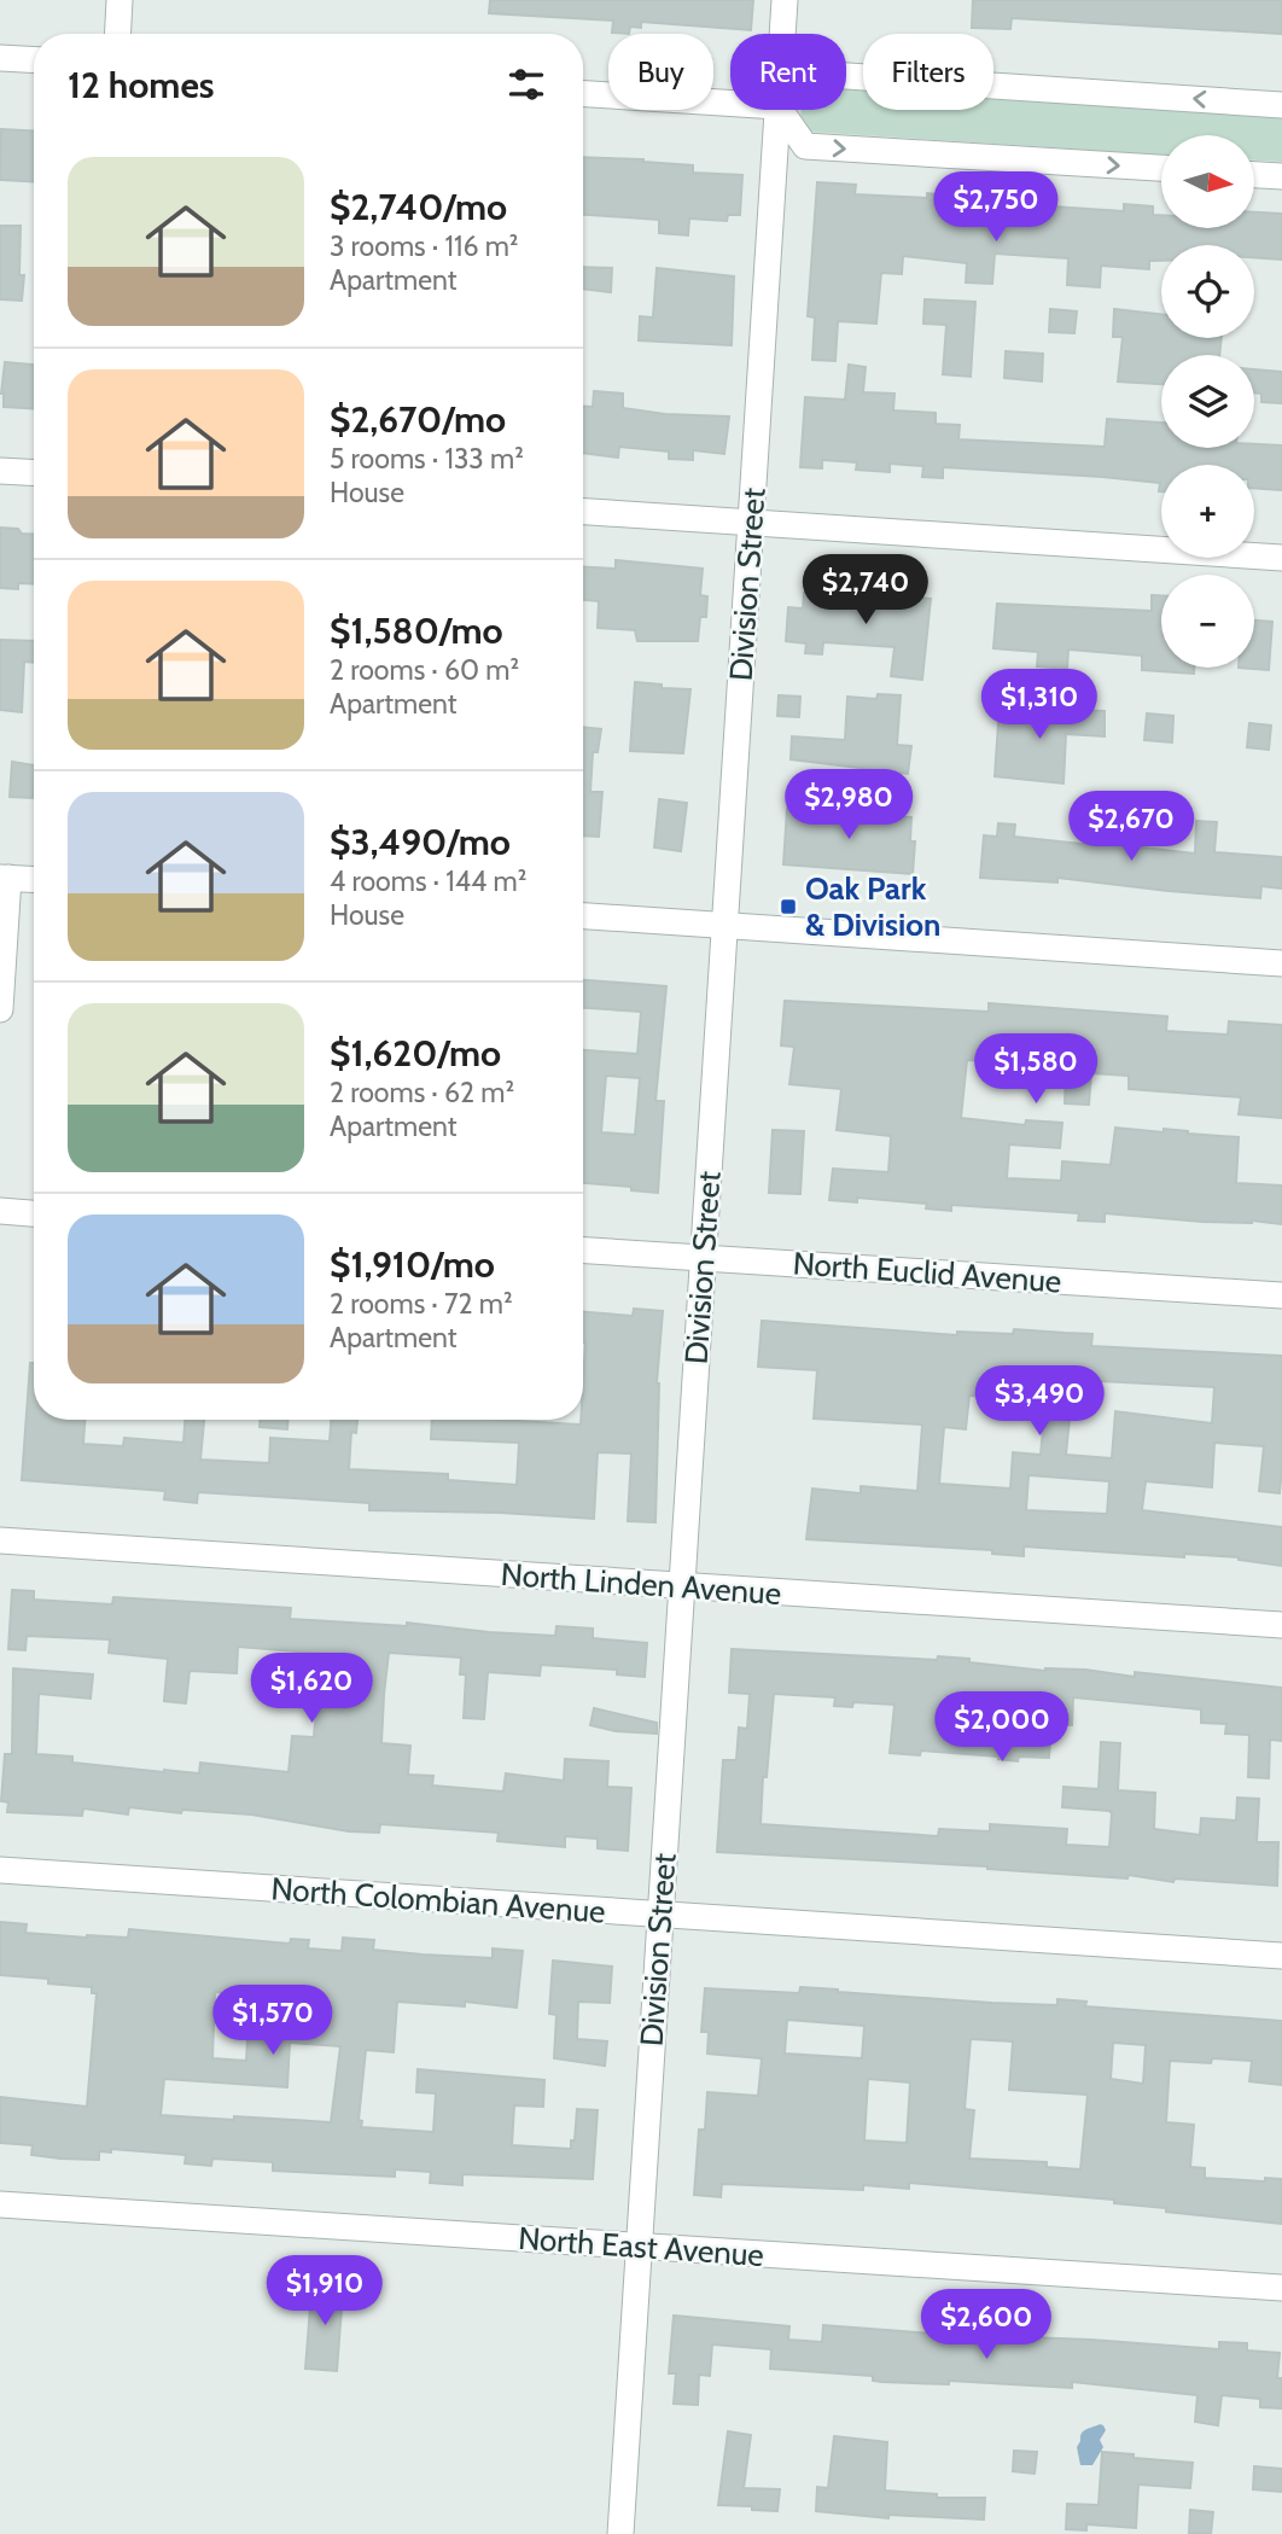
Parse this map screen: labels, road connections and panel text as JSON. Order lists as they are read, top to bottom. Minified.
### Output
{"streets":{"street":["Division Street","North Euclid Avenue","North Linden Avenue","North Colombian Avenue","North East Avenue"]},"crossings":[["Division Street","North Euclid Avenue"],["Division Street","North Linden Avenue"],["Division Street","North Colombian Avenue"],["Division Street","North East Avenue"]],"places":{"transit":["Oak Park & Division"]},"north":"right","page":{"chip":["Buy","Rent","Filters"],"heading":"12 homes","map_buttons":["+","−"],"list":[{"name":"$2,740/mo","note":"3 rooms · 116 m² · Apartment"},{"name":"$2,670/mo","note":"5 rooms · 133 m² · House"},{"name":"$1,580/mo","note":"2 rooms · 60 m² · Apartment"},{"name":"$3,490/mo","note":"4 rooms · 144 m² · House"},{"name":"$1,620/mo","note":"2 rooms · 62 m² · Apartment"},{"name":"$1,910/mo","note":"2 rooms · 72 m² · Apartment"}],"price":["$2,750","$2,740","$1,310","$2,980","$2,670","$1,580","$3,490","$1,620","$2,000","$1,570","$1,910","$2,600"]}}
